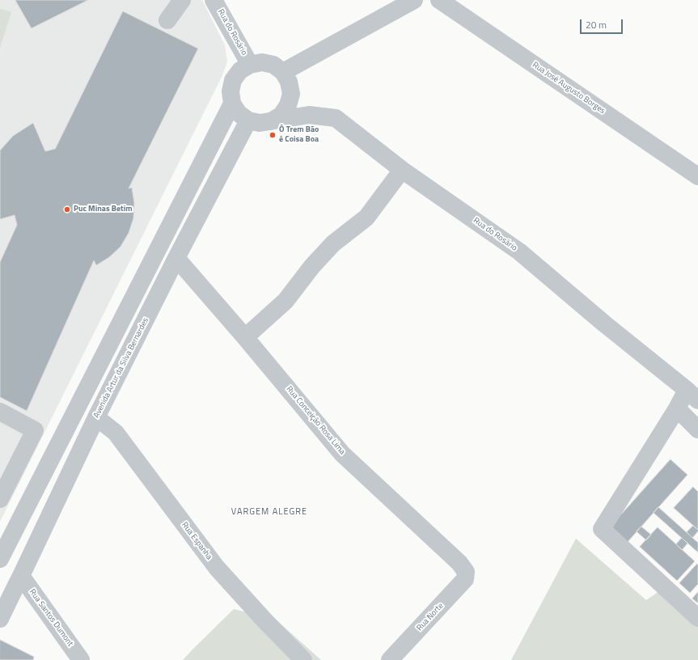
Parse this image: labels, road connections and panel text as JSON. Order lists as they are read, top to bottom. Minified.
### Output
{"streets":{"street":["Rua do Rosário","Rua José Augusto Borges","Avenida Artur da Silva Bernardes","Rua Conceição Rosa Lima","Rua Espanha","Rua Norte","Rua Santos Dumont"]},"crossings":[["Rua do Rosário","Avenida Artur da Silva Bernardes"],["Avenida Artur da Silva Bernardes","Rua Conceição Rosa Lima"],["Avenida Artur da Silva Bernardes","Rua Espanha"],["Avenida Artur da Silva Bernardes","Rua Santos Dumont"],["Rua Conceição Rosa Lima","Rua Norte"]],"districts":["VARGEM ALEGRE"],"places":["Ô Trem Bão é Coisa Boa","Puc Minas Betim"],"scale_bar":"20 m"}
